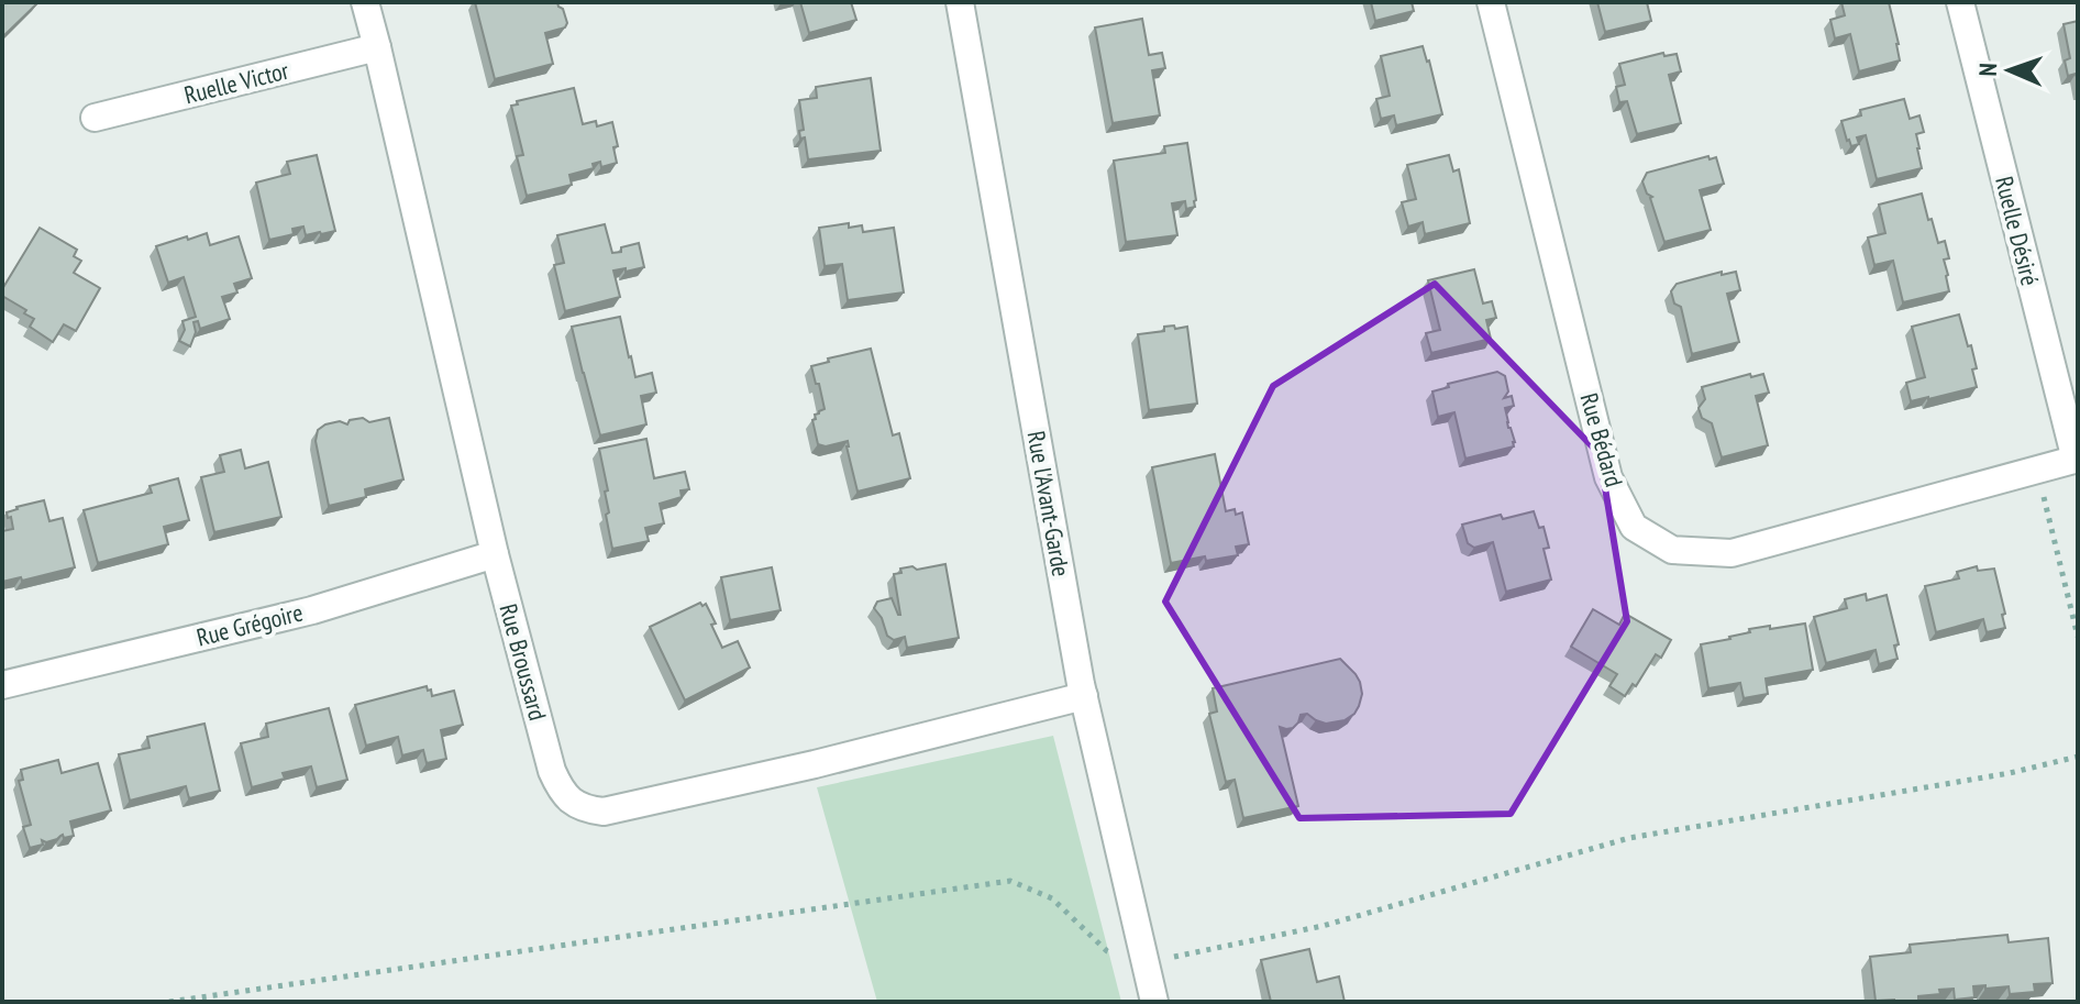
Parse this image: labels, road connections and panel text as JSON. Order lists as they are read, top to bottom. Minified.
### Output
{"streets":{"street":["Ruelle Victor","Ruelle Désiré","Rue Bédard","Rue l'Avant-Garde","Rue Grégoire","Rue Broussard"]},"crossings":[["Ruelle Victor","Rue Broussard"],["Ruelle Désiré","Rue Bédard"],["Rue l'Avant-Garde","Rue Broussard"],["Rue Grégoire","Rue Broussard"]],"north":"left"}
